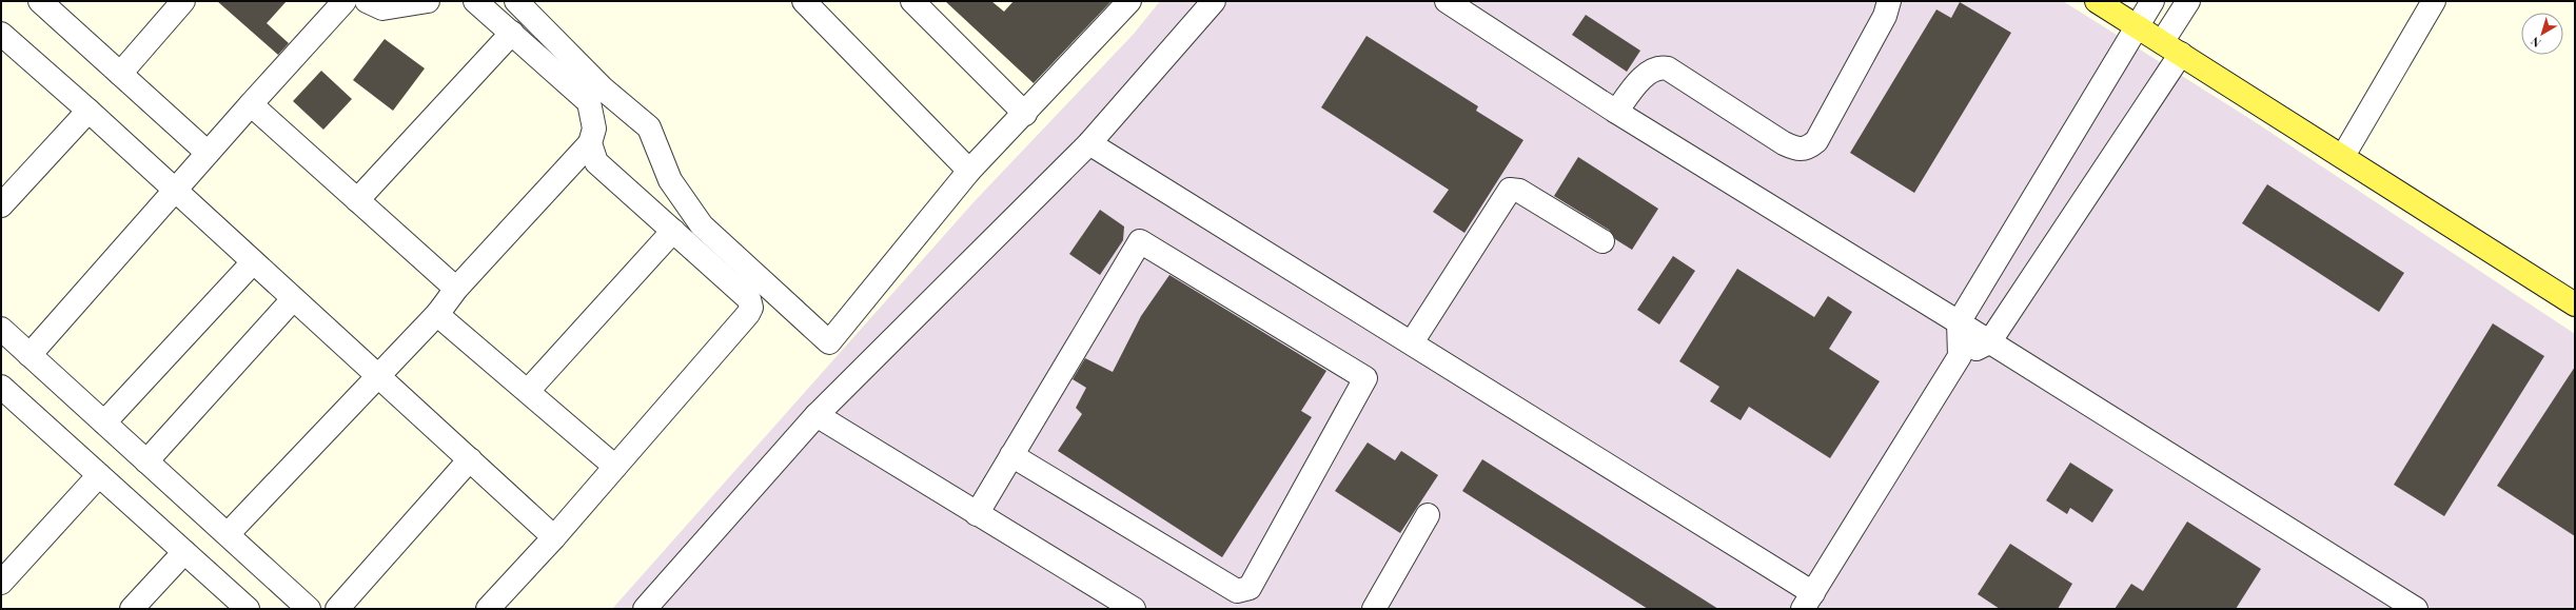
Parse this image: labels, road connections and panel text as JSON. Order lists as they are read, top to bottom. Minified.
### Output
{"north":"bottom left"}
